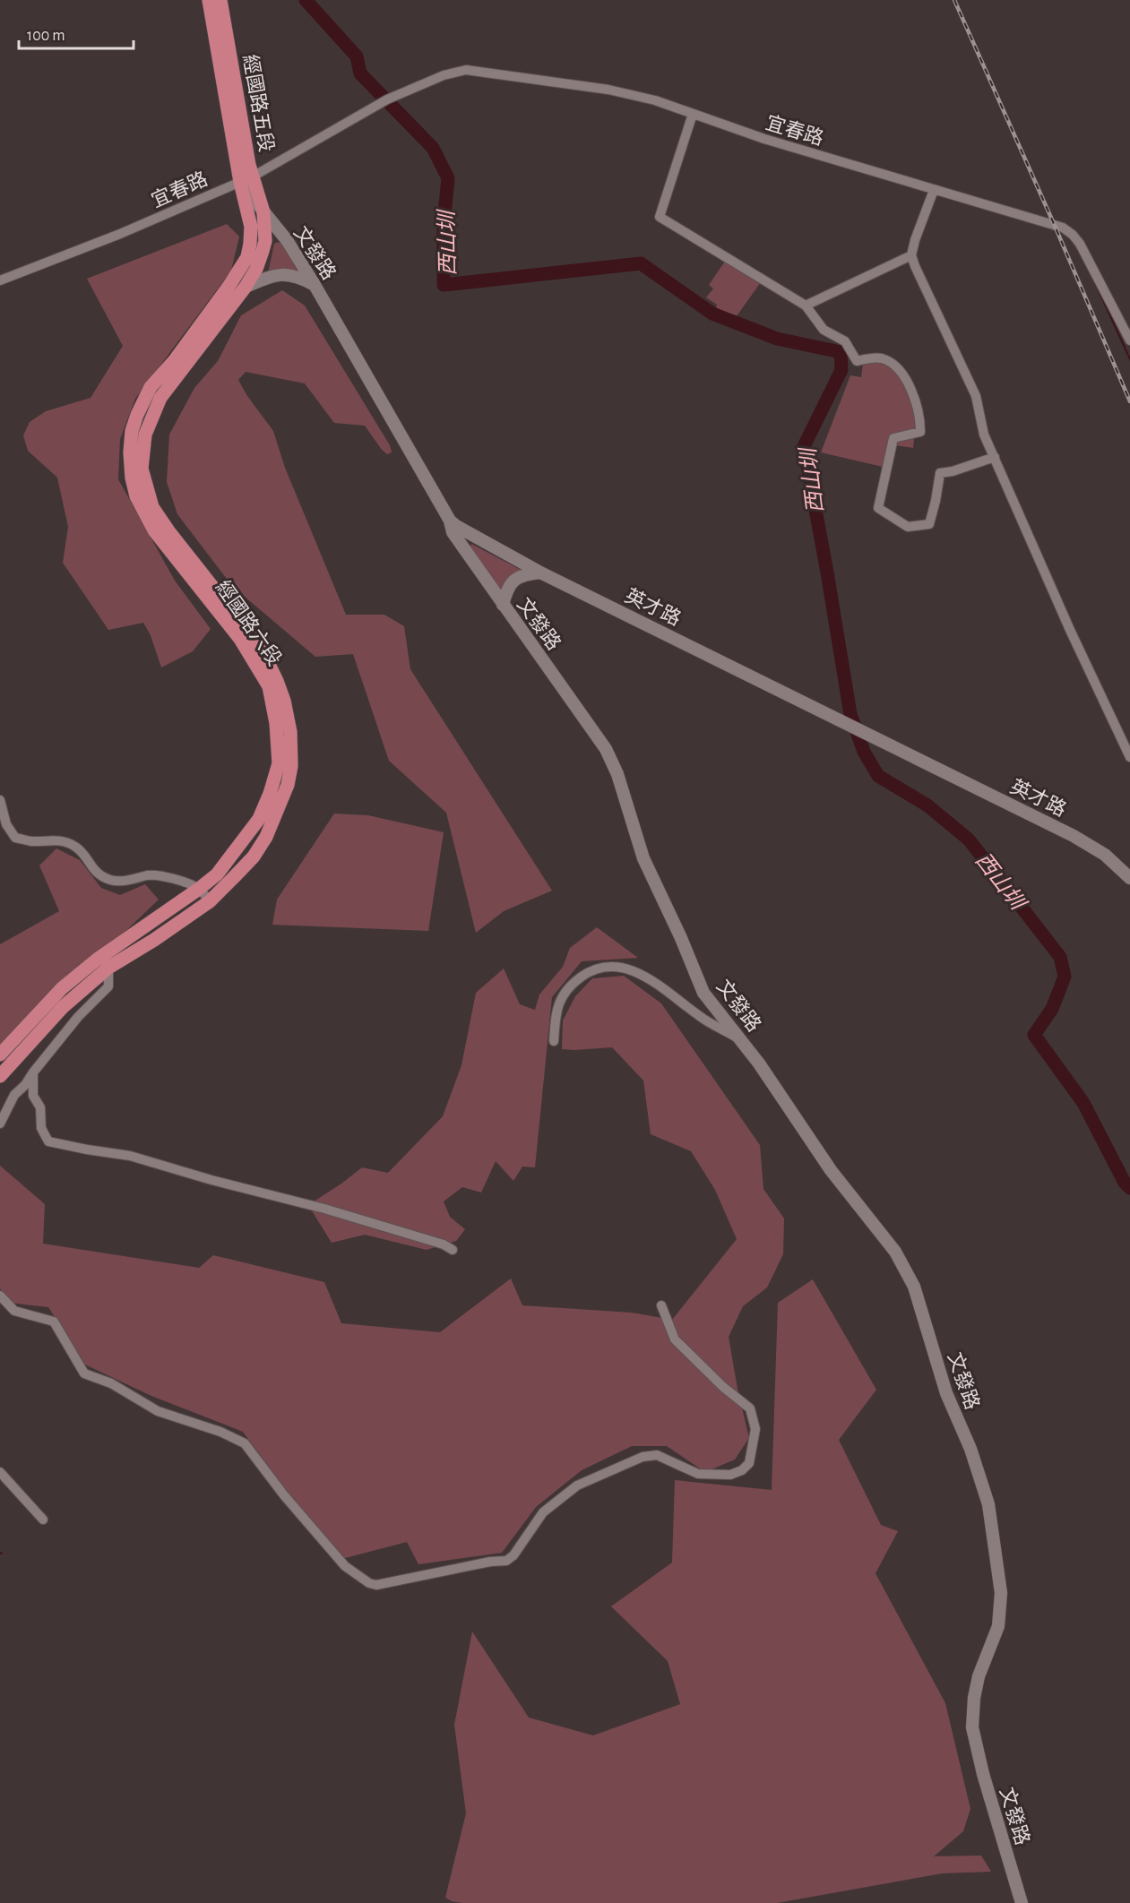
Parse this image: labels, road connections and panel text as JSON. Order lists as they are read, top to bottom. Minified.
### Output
{"streets":{"main road":["經國路五段","經國路六段"],"street":["宜春路","文發路","英才路"]},"crossings":[["經國路五段","宜春路"],["經國路五段","文發路"],["經國路五段","經國路六段"],["宜春路","經國路六段"],["文發路","英才路"],["文發路","經國路六段"]],"water":["西山圳"],"scale_bar":"100 m"}
